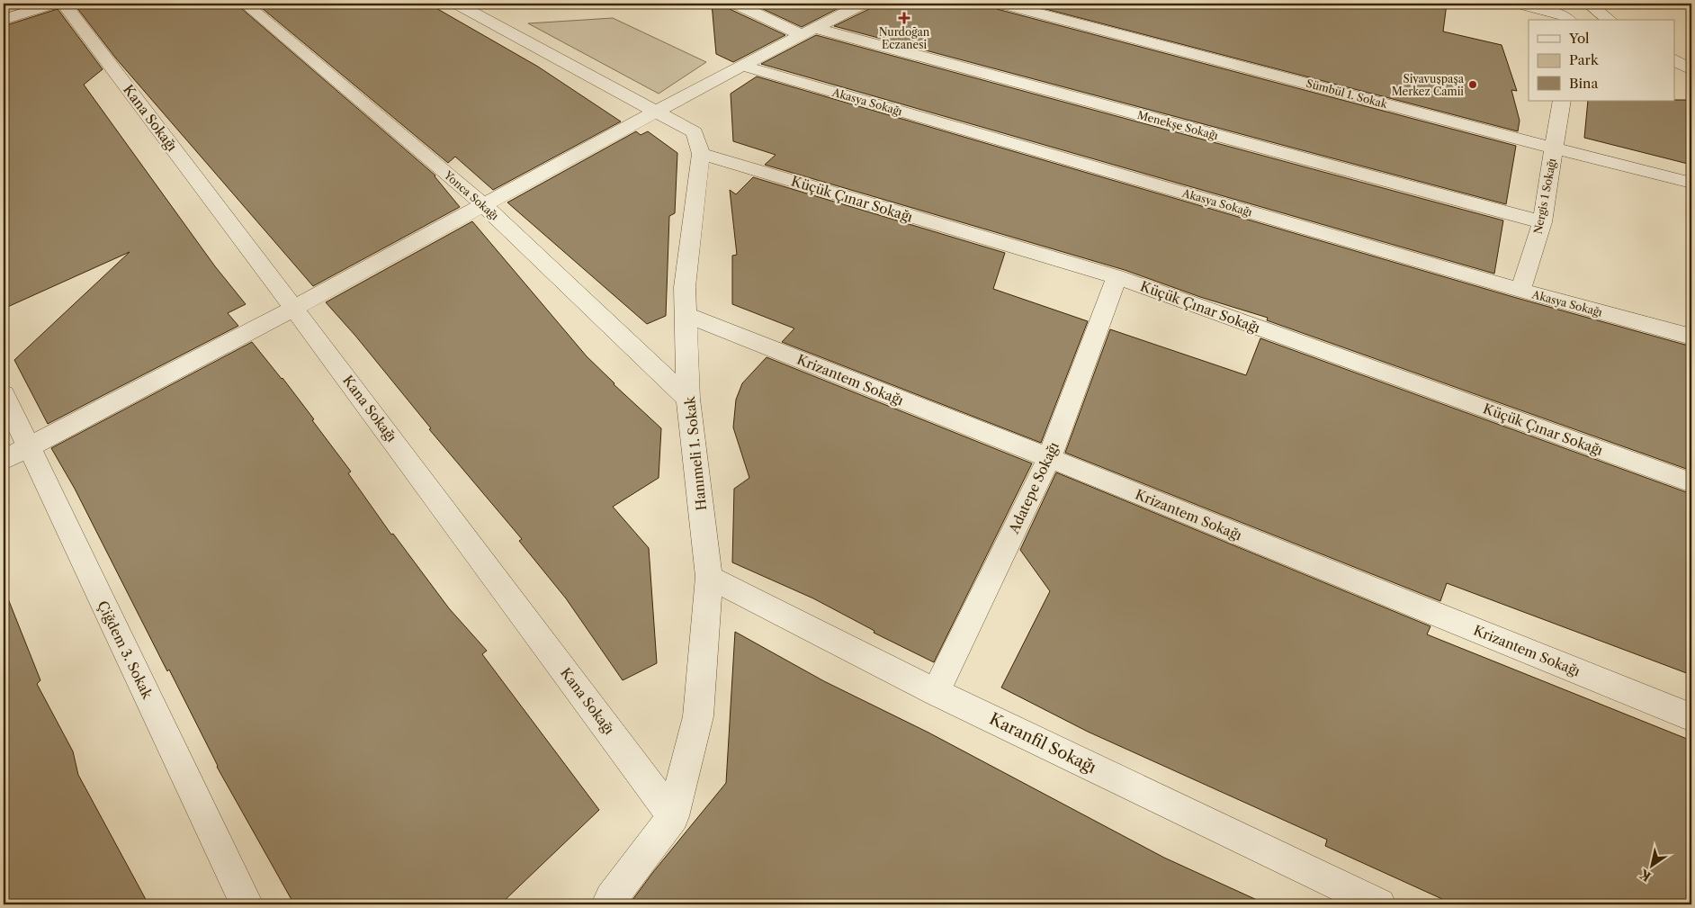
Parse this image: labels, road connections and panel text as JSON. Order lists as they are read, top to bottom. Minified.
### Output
{"streets":{"street":["Sümbül 1. Sokak","Akasya Sokağı","Kana Sokağı","Menekşe Sokağı","Yonca Sokağı","Nergis 1 Sokağı","Küçük Çınar Sokağı","Krizantem Sokağı","Hanımeli 1. Sokak","Adatepe Sokağı","Çiğdem 3. Sokak","Karanfil Sokağı"]},"crossings":[["Sümbül 1. Sokak","Nergis 1 Sokağı"],["Akasya Sokağı","Nergis 1 Sokağı"],["Kana Sokağı","Hanımeli 1. Sokak"],["Menekşe Sokağı","Nergis 1 Sokağı"],["Yonca Sokağı","Hanımeli 1. Sokak"],["Küçük Çınar Sokağı","Hanımeli 1. Sokak"],["Küçük Çınar Sokağı","Adatepe Sokağı"],["Krizantem Sokağı","Hanımeli 1. Sokak"],["Krizantem Sokağı","Adatepe Sokağı"],["Hanımeli 1. Sokak","Karanfil Sokağı"],["Adatepe Sokağı","Karanfil Sokağı"]],"places":{"health":["Nurdoğan Eczanesi"],"other":["Siyavuşpaşa Merkez Camii"]},"legend":["Yol","Park","Bina"],"north":"bottom left"}
